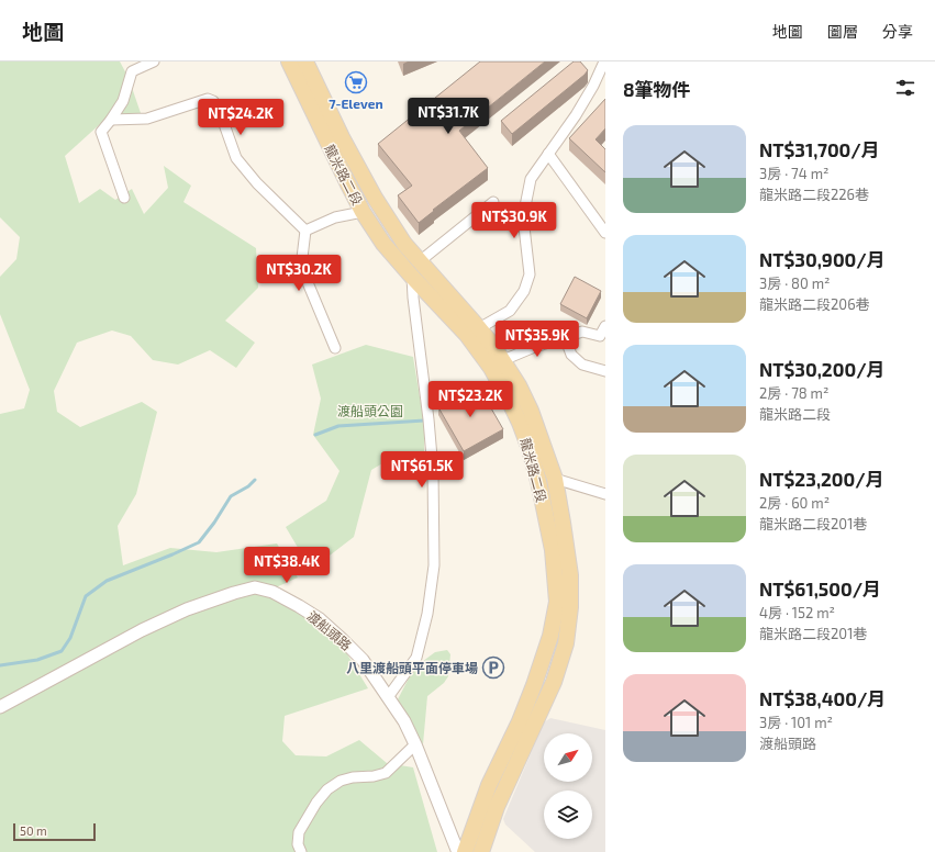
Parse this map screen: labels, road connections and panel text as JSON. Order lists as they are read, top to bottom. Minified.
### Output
{"streets":{"main road":["龍米路二段"],"street":["渡船頭路"]},"crossings":[["龍米路二段","渡船頭路"]],"parks":["渡船頭公園"],"places":{"supermarket":["7-Eleven"],"parking":["八里渡船頭平面停車場"]},"scale_bar":"50 m","north":"top right","page":{"header":"地圖","nav":["地圖","圖層","分享"],"heading":"8筆物件","price":["NT$31.7K","NT$24.2K","NT$30.9K","NT$30.2K","NT$35.9K","NT$23.2K","NT$61.5K","NT$38.4K"],"list":[{"name":"NT$31,700/月","note":"3房 · 74 m² · 龍米路二段226巷"},{"name":"NT$30,900/月","note":"3房 · 80 m² · 龍米路二段206巷"},{"name":"NT$30,200/月","note":"2房 · 78 m² · 龍米路二段"},{"name":"NT$23,200/月","note":"2房 · 60 m² · 龍米路二段201巷"},{"name":"NT$61,500/月","note":"4房 · 152 m² · 龍米路二段201巷"},{"name":"NT$38,400/月","note":"3房 · 101 m² · 渡船頭路"}],"scale":"50 m"}}
